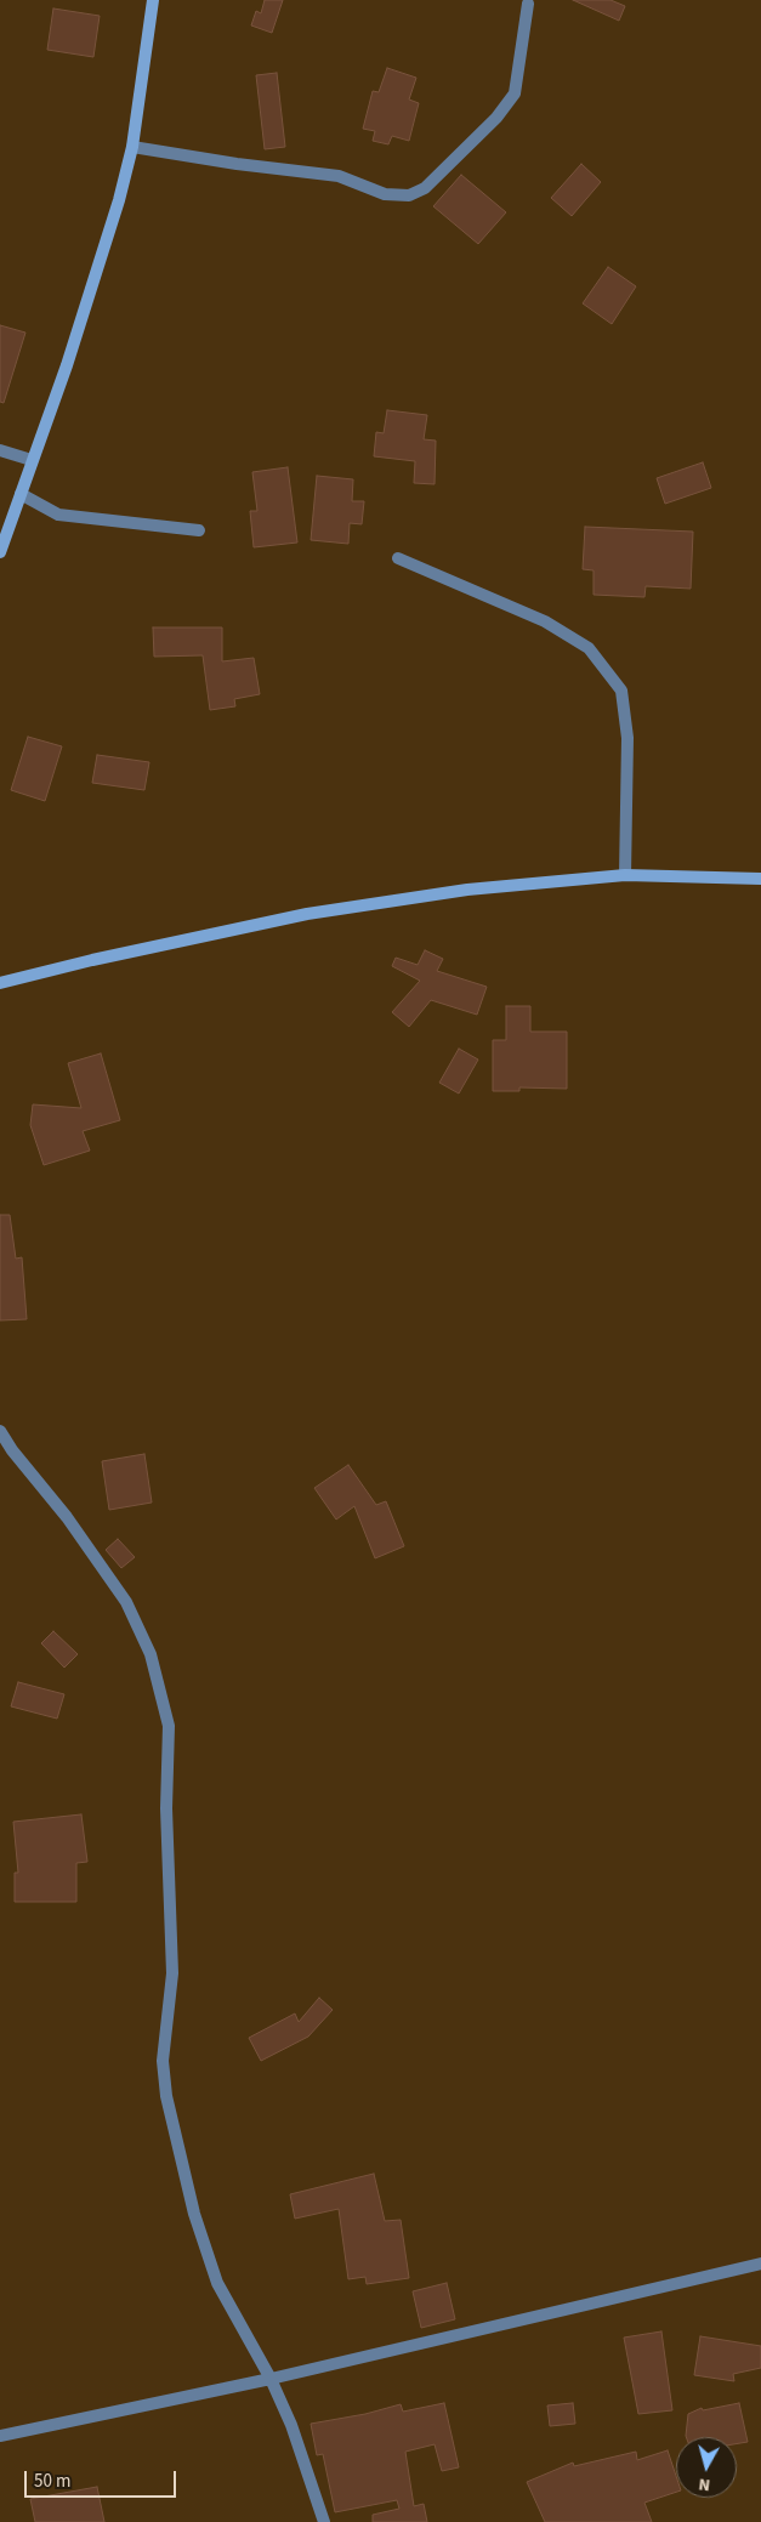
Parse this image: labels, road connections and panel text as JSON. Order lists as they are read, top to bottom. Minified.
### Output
{"scale_bar":"50 m","north":"bottom"}
